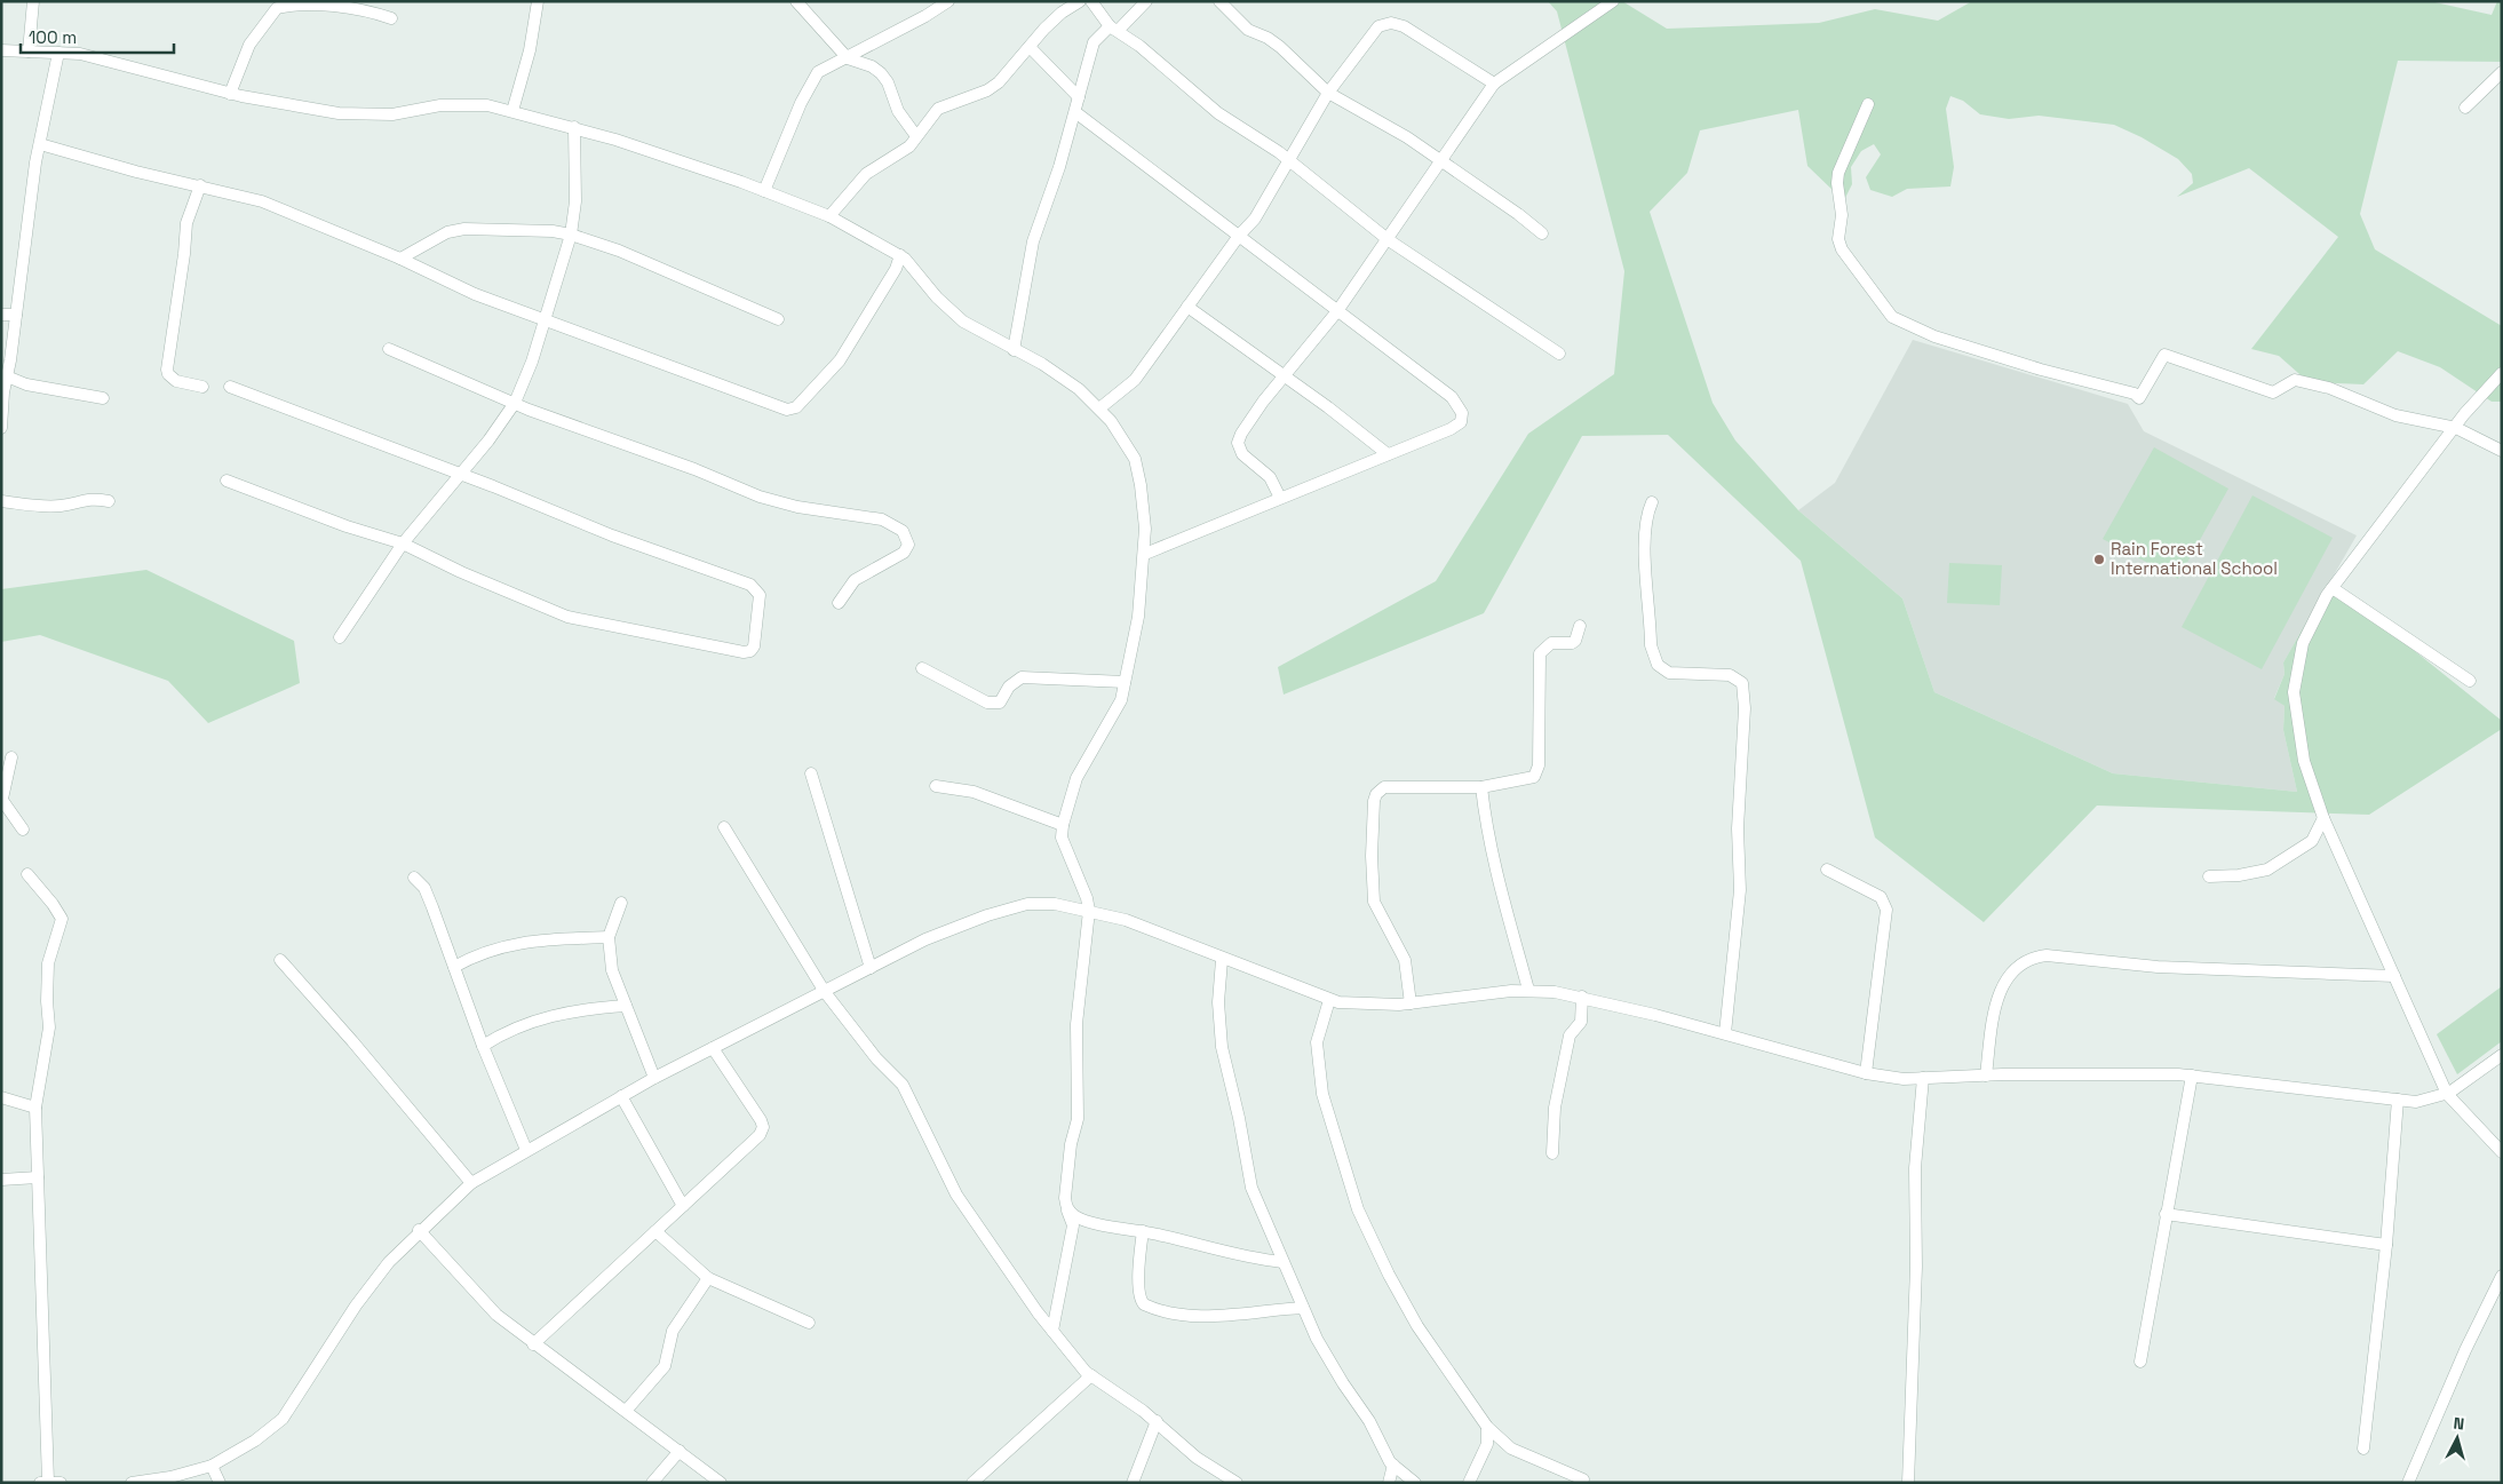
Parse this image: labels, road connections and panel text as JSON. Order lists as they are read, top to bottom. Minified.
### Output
{"places":["Rain Forest International School"],"scale_bar":"100 m","north":"top"}
